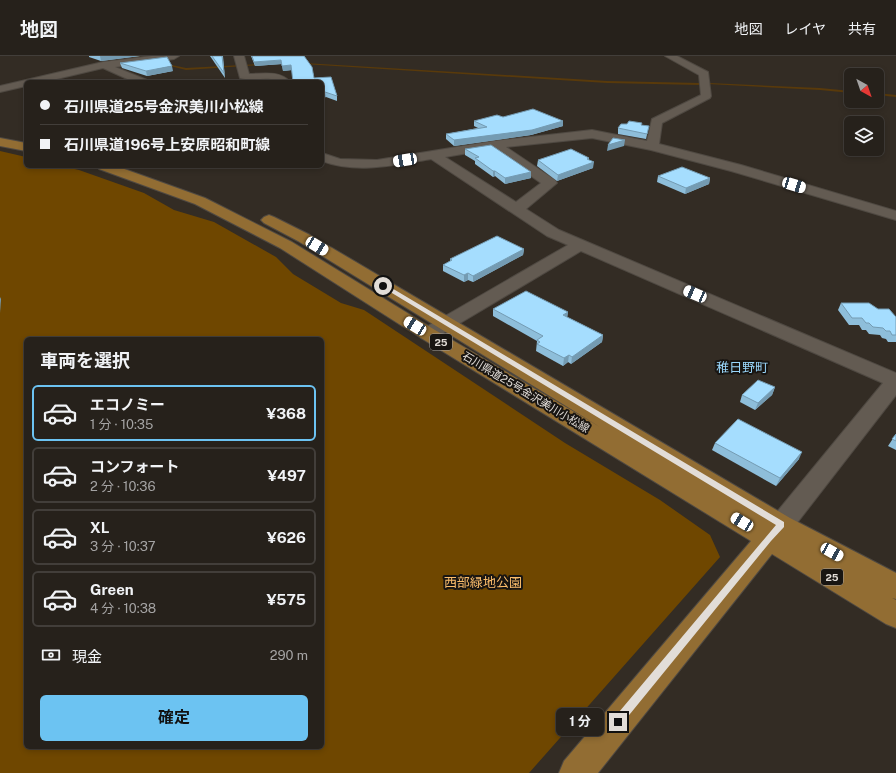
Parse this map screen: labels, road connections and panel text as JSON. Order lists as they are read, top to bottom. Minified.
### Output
{"streets":{"main road":["25","石川県道25号金沢美川小松線"]},"districts":["稚日野町"],"parks":["西部緑地公園"],"north":"bottom right","page":{"header":"地図","nav":["地図","レイヤ","共有"],"banner":["石川県道25号金沢美川小松線","石川県道196号上安原昭和町線"],"heading":"車両を選択","list":[{"name":"エコノミー","note":"1 分 · 10:35","value":"¥368"},{"name":"コンフォート","note":"2 分 · 10:36","value":"¥497"},{"name":"XL","note":"3 分 · 10:37","value":"¥626"},{"name":"Green","note":"4 分 · 10:38","value":"¥575"}],"pay":["現金","290 m"],"buttons":"確定","bubble":"1 分"}}
